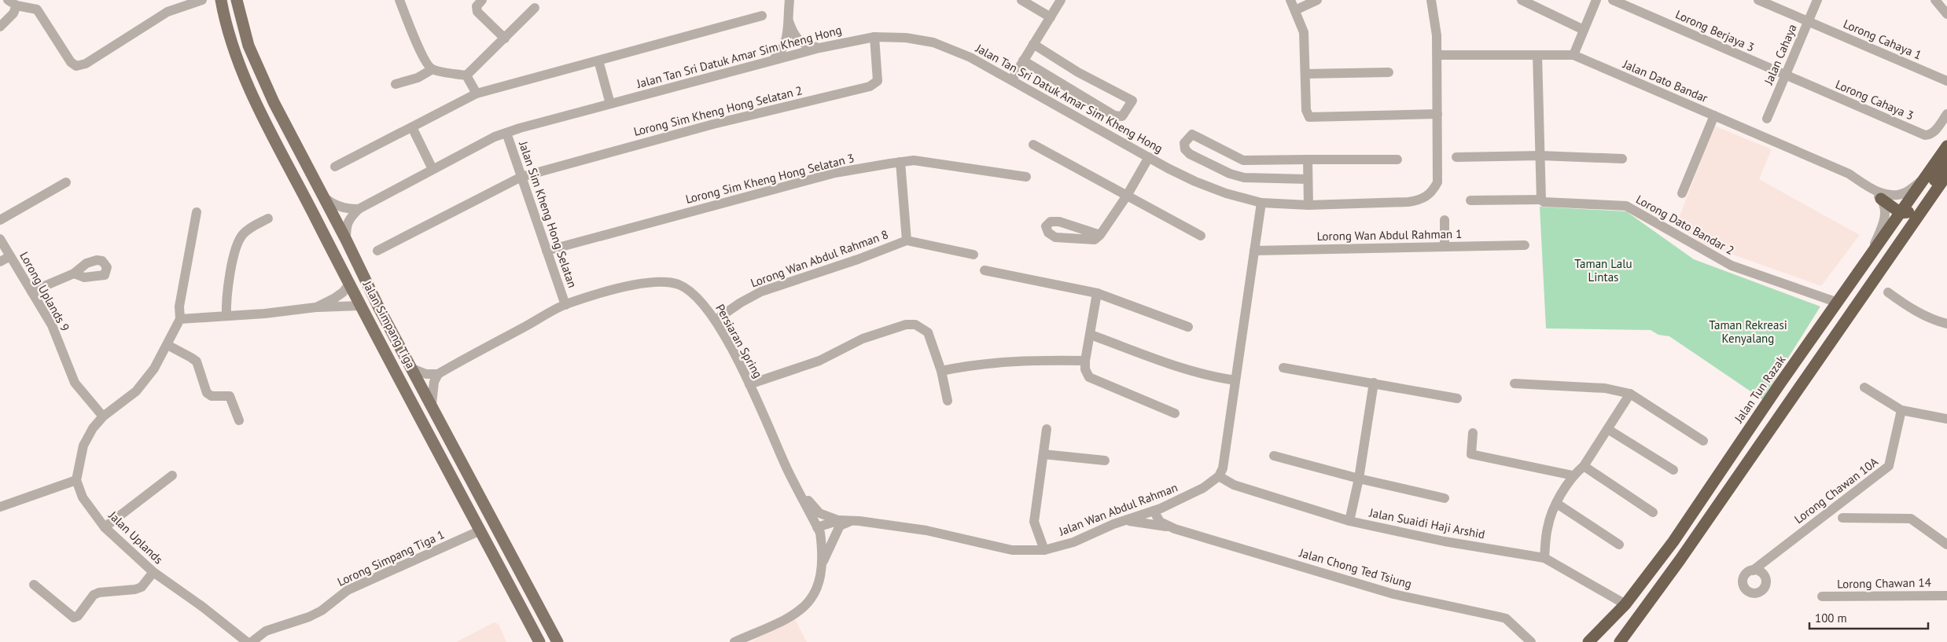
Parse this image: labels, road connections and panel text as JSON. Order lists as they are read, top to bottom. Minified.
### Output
{"streets":{"highway":["Jalan Tun Razak"],"main road":["Jalan Simpang Tiga"],"street":["Lorong Berjaya 3","Lorong Cahaya 1","Jalan Cahaya","Jalan Tan Sri Datuk Amar Sim Kheng Hong","Jalan Dato Bandar","Lorong Cahaya 3","Lorong Sim Kheng Hong Selatan 2","Lorong Sim Kheng Hong Selatan 3","Jalan Sim Kheng Hong Selatan","Lorong Dato Bandar 2","Lorong Wan Abdul Rahman 1","Lorong Wan Abdul Rahman 8","Lorong Uplands 9","Persiaran Spring","Lorong Chawan 10A","Jalan Wan Abdul Rahman","Jalan Suaidi Haji Arshid","Jalan Uplands","Lorong Simpang Tiga 1","Jalan Chong Ted Tsiung","Lorong Chawan 14"]},"crossings":[["Lorong Berjaya 3","Jalan Cahaya"],["Lorong Berjaya 3","Lorong Cahaya 3"],["Lorong Cahaya 1","Jalan Cahaya"],["Jalan Cahaya","Lorong Cahaya 3"],["Jalan Tan Sri Datuk Amar Sim Kheng Hong","Jalan Dato Bandar"],["Jalan Tan Sri Datuk Amar Sim Kheng Hong","Lorong Sim Kheng Hong Selatan 2"],["Jalan Tan Sri Datuk Amar Sim Kheng Hong","Jalan Sim Kheng Hong Selatan"],["Jalan Tan Sri Datuk Amar Sim Kheng Hong","Jalan Simpang Tiga"],["Lorong Sim Kheng Hong Selatan 2","Jalan Sim Kheng Hong Selatan"],["Lorong Sim Kheng Hong Selatan 3","Jalan Sim Kheng Hong Selatan"],["Lorong Sim Kheng Hong Selatan 3","Lorong Wan Abdul Rahman 8"],["Jalan Sim Kheng Hong Selatan","Persiaran Spring"],["Lorong Dato Bandar 2","Jalan Tun Razak"],["Lorong Wan Abdul Rahman 8","Persiaran Spring"],["Jalan Simpang Tiga","Lorong Simpang Tiga 1"],["Persiaran Spring","Jalan Wan Abdul Rahman"],["Jalan Tun Razak","Jalan Suaidi Haji Arshid"],["Jalan Wan Abdul Rahman","Jalan Suaidi Haji Arshid"],["Jalan Wan Abdul Rahman","Jalan Chong Ted Tsiung"]],"parks":["Taman Lalu Lintas","Taman Rekreasi Kenyalang"],"scale_bar":"100 m"}
